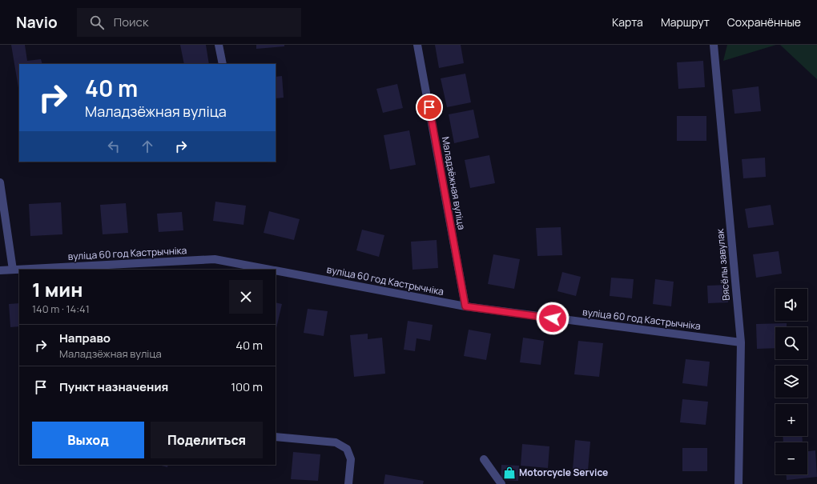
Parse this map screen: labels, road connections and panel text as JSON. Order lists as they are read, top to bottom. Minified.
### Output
{"streets":{"street":["Маладзёжная вуліца","вуліца 60 год Кастрычніка","Вясёлы завулак"]},"crossings":[["Маладзёжная вуліца","вуліца 60 год Кастрычніка"],["вуліца 60 год Кастрычніка","Вясёлы завулак"]],"places":{"shop":["Motorcycle Service"]},"page":{"header":"Navio","search":"Поиск","nav":["Карта","Маршрут","Сохранённые"],"turn":["40 m","Маладзёжная вуліца"],"heading":["1 мин","140 m · 14:41"],"map_buttons":["+","−"],"list":[{"name":"Направо","note":"Маладзёжная вуліца","value":"40 m"},{"name":"Пункт назначения","value":"100 m"}],"buttons":["Выход","Поделиться"]}}
